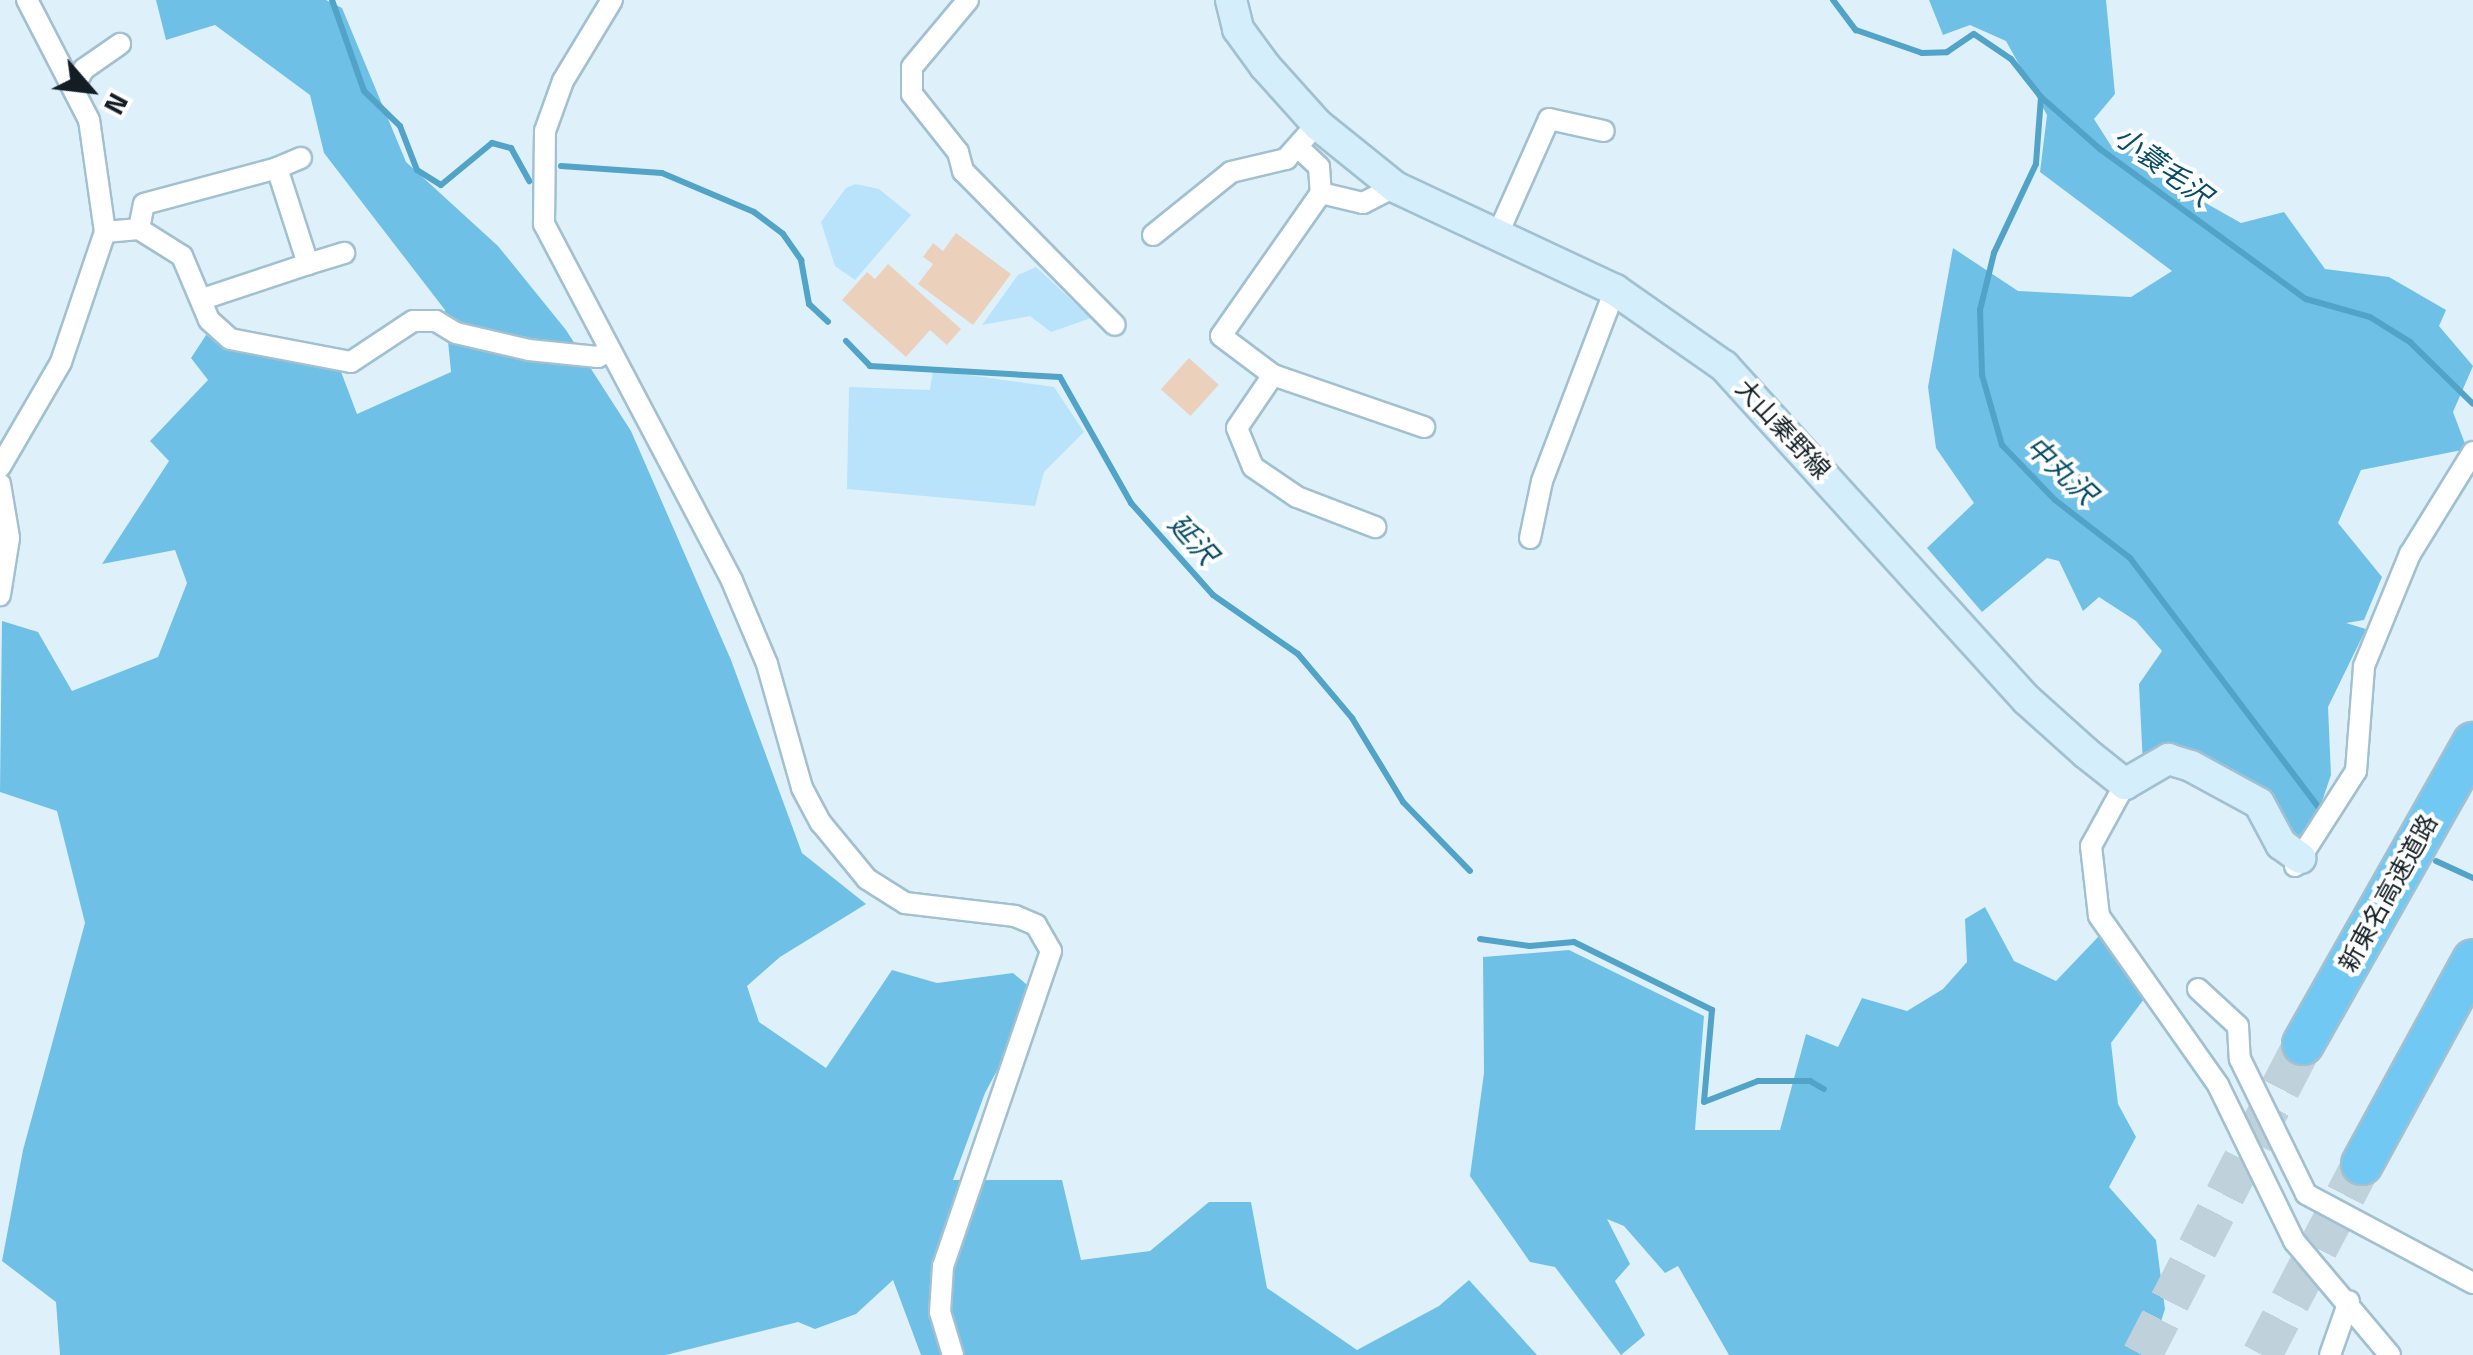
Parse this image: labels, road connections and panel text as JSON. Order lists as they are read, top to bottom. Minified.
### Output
{"streets":{"highway":["新東名高速道路"],"main road":["大山秦野線"]},"water":["小蓑毛沢","中丸沢","延沢"],"north":"bottom right"}
